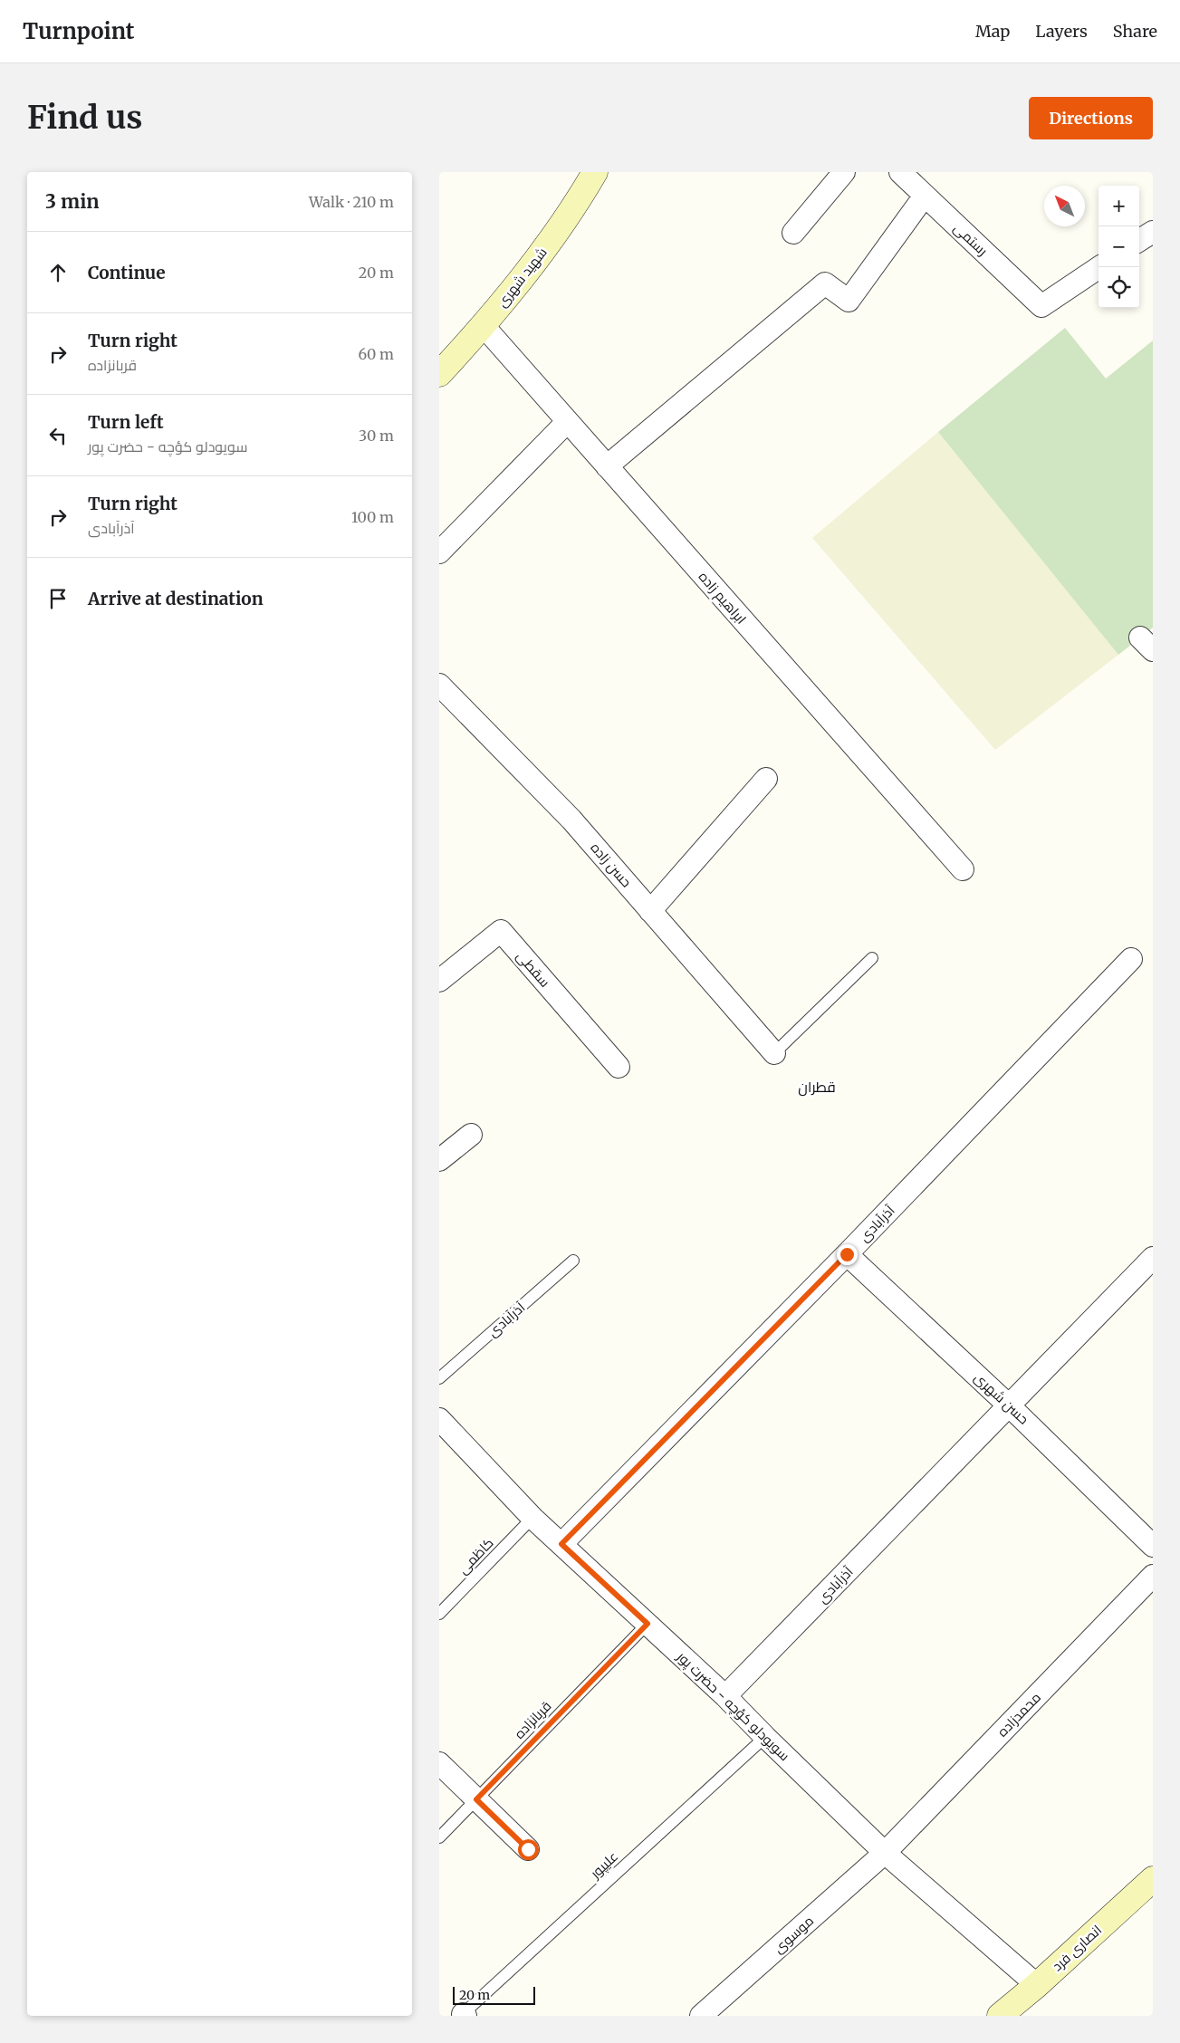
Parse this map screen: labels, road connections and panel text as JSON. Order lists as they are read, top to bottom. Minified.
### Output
{"streets":{"main road":["شهید شهری","انصاری فرد"],"street":["رستمی","ابراهیم زاده","حسن زاده","سقطی","آذرآبادی","حسن شهری","سویودلو کؤچه - حضرت پور","محمدزاده","موسوی"],"lane":["کاظمی","قربانزاده","علیپور"]},"crossings":[["شهید شهری","ابراهیم زاده"],["آذرآبادی","حسن شهری"],["آذرآبادی","سویودلو کؤچه - حضرت پور"],["کاظمی","سویودلو کؤچه - حضرت پور"],["سویودلو کؤچه - حضرت پور","محمدزاده"],["سویودلو کؤچه - حضرت پور","قربانزاده"],["سویودلو کؤچه - حضرت پور","علیپور"],["سویودلو کؤچه - حضرت پور","موسوی"],["سویودلو کؤچه - حضرت پور","انصاری فرد"],["محمدزاده","موسوی"]],"districts":["قطران"],"scale_bar":"20 m","north":"top left","page":{"header":"Turnpoint","nav":["Map","Layers","Share"],"buttons":"Directions","title":"Find us","heading":["3 min","Walk · 210 m"],"map_buttons":["+","−"],"list":[["Continue","20 m"],["Turn right","قربانزاده","60 m"],["Turn left","سویودلو کؤچه - حضرت پور","30 m"],["Turn right","آذرآبادی","100 m"],"Arrive at destination"],"scale":"20 m"}}
